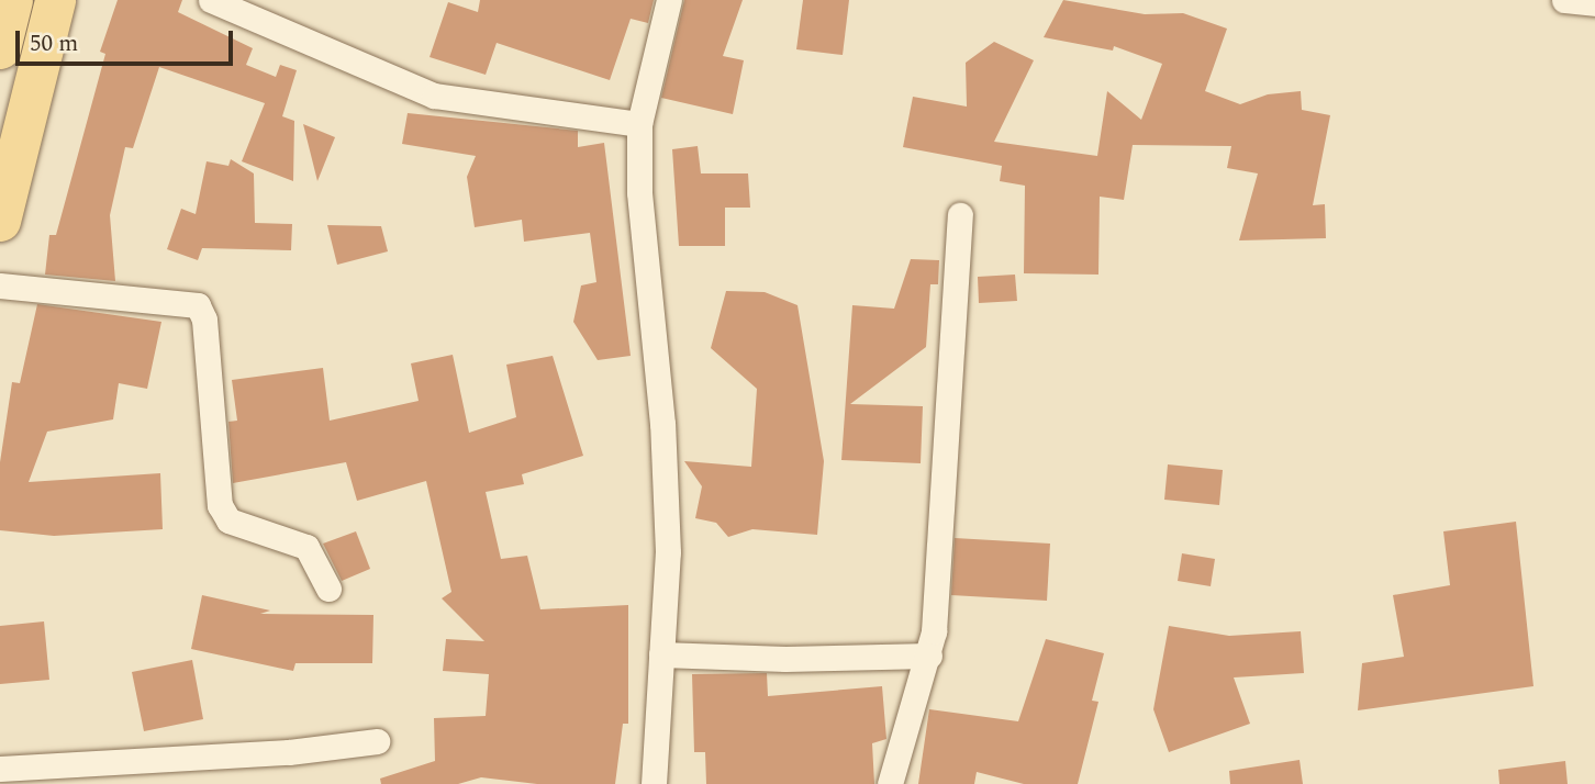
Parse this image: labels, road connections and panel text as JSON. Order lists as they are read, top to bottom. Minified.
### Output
{"scale_bar":"50 m"}
